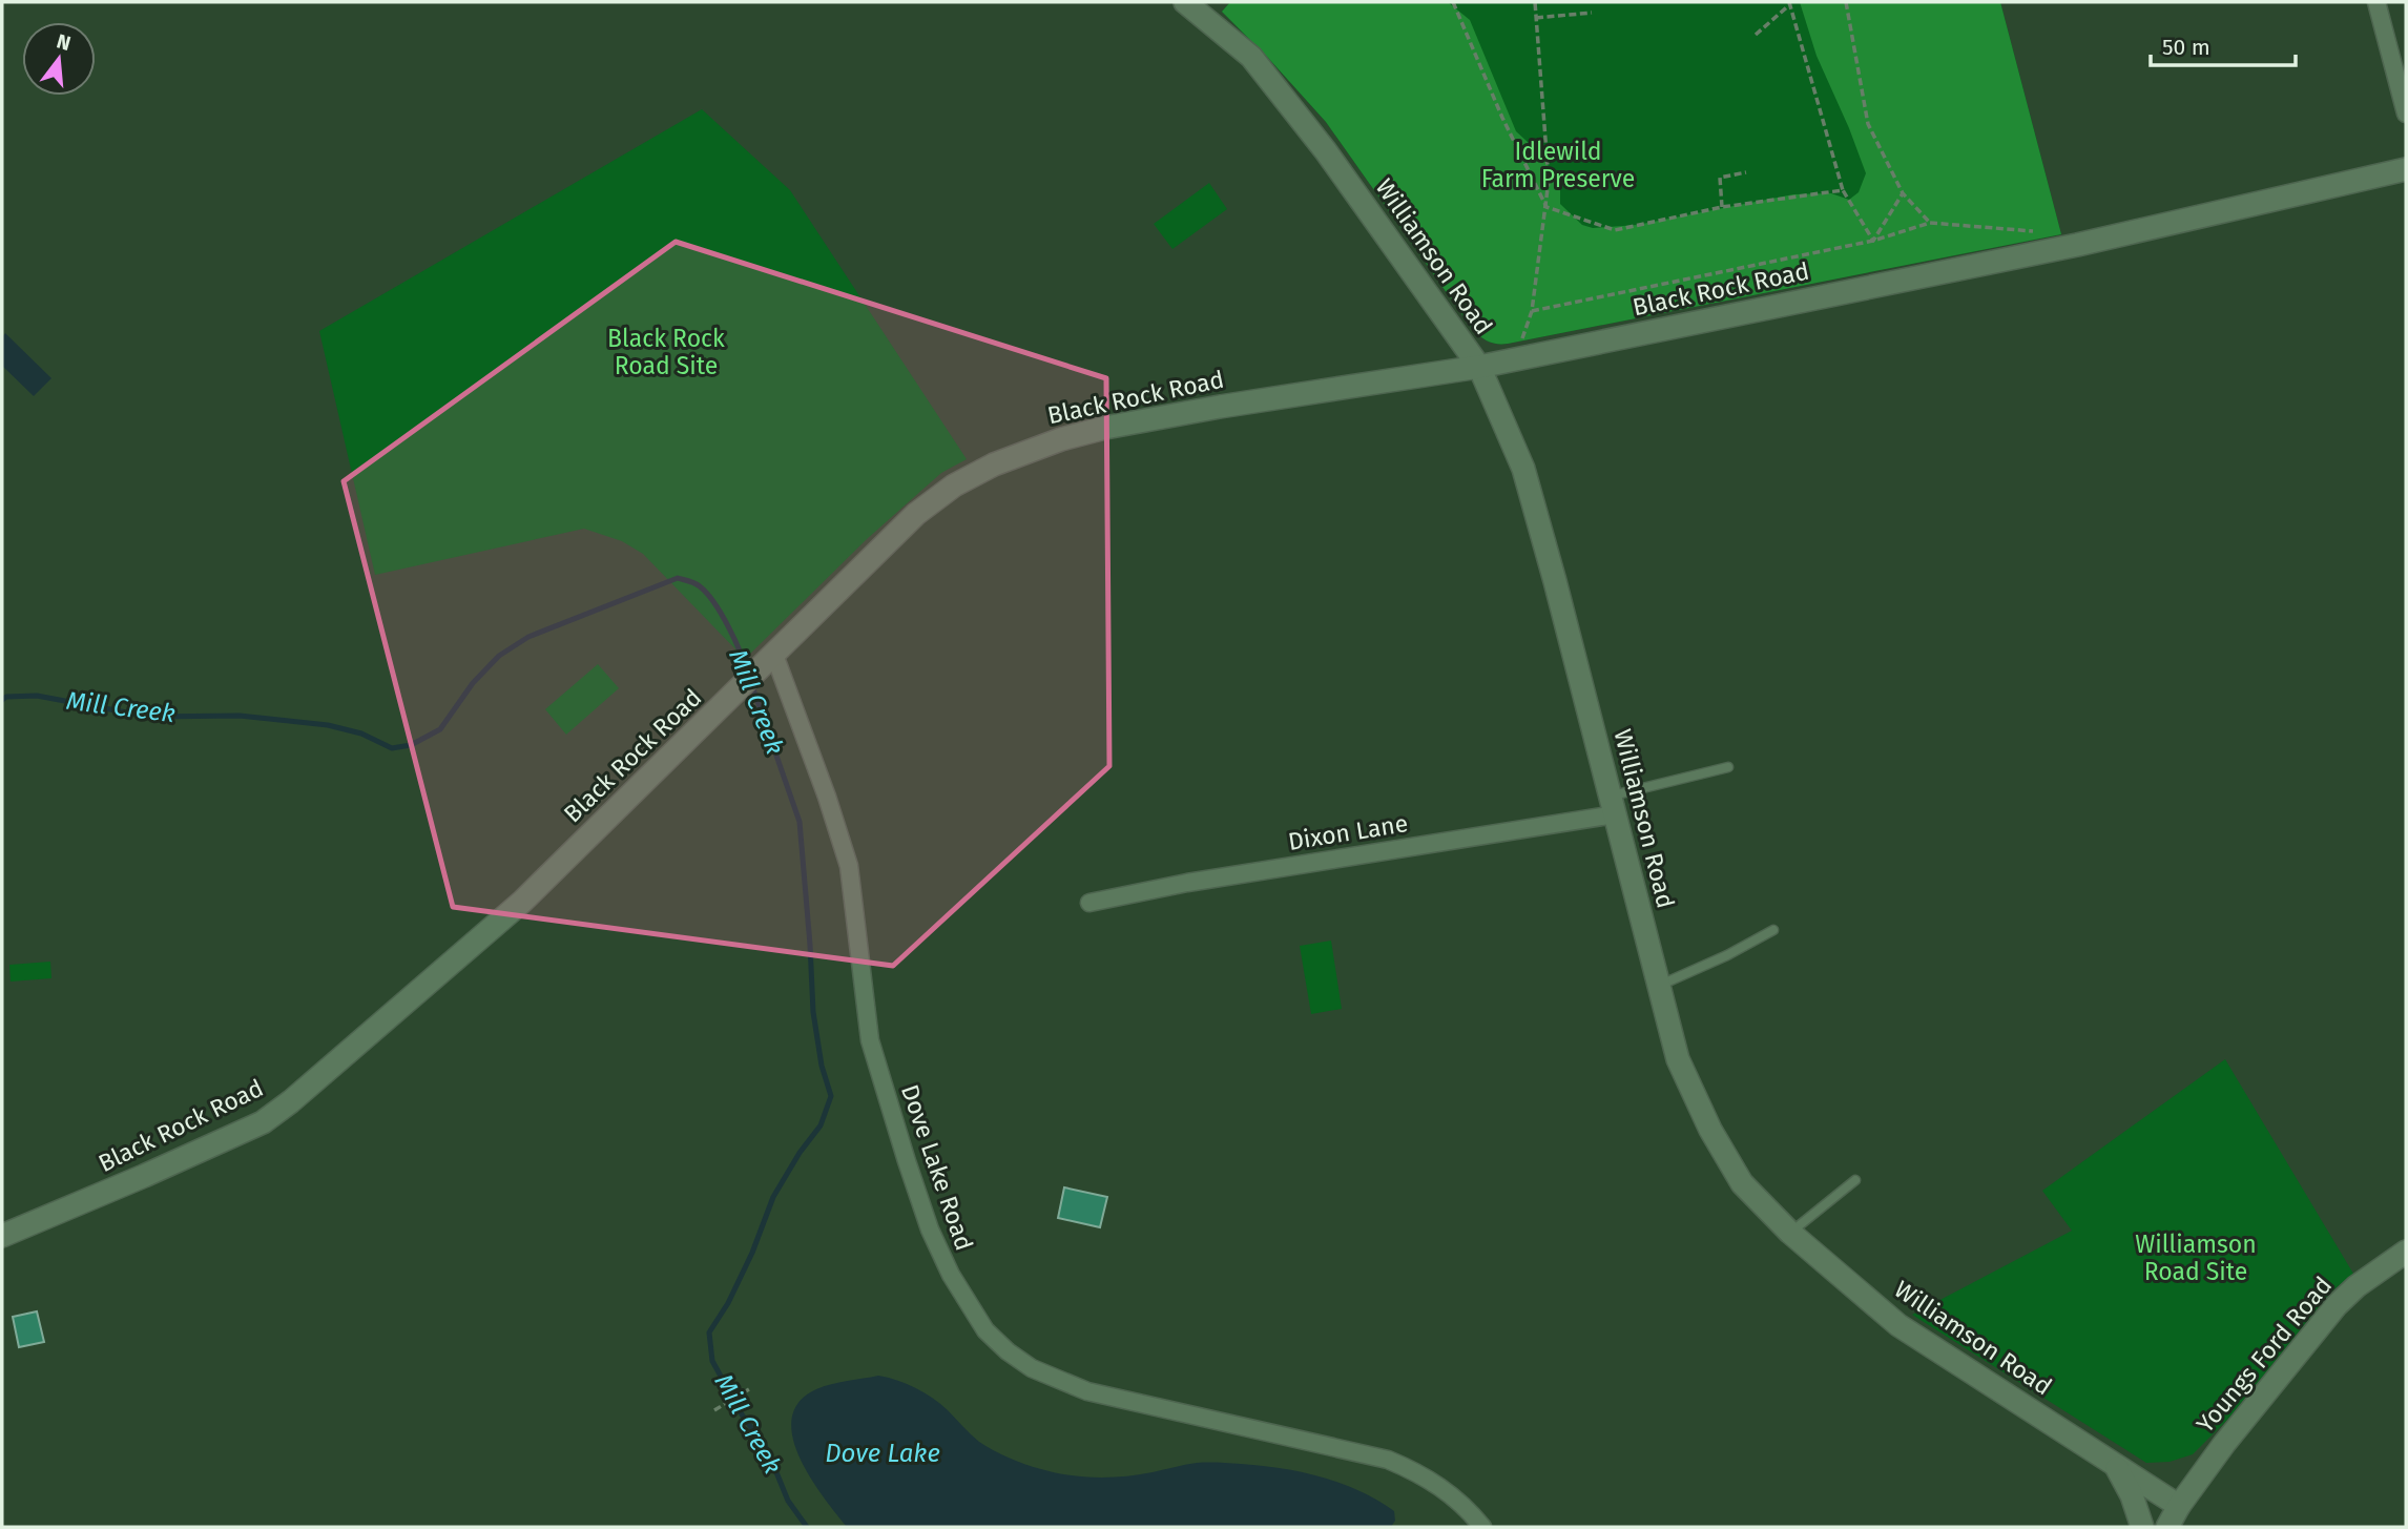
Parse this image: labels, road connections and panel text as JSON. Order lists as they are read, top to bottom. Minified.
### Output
{"streets":{"street":["Williamson Road","Black Rock Road","Dixon Lane","Dove Lake Road","Youngs Ford Road"]},"crossings":[["Williamson Road","Black Rock Road"],["Williamson Road","Dixon Lane"],["Williamson Road","Youngs Ford Road"],["Black Rock Road","Dove Lake Road"]],"water":["Mill Creek","Dove Lake"],"parks":["Idlewild Farm Preserve","Black Rock Road Site","Williamson Road Site"],"scale_bar":"50 m","north":"top"}
